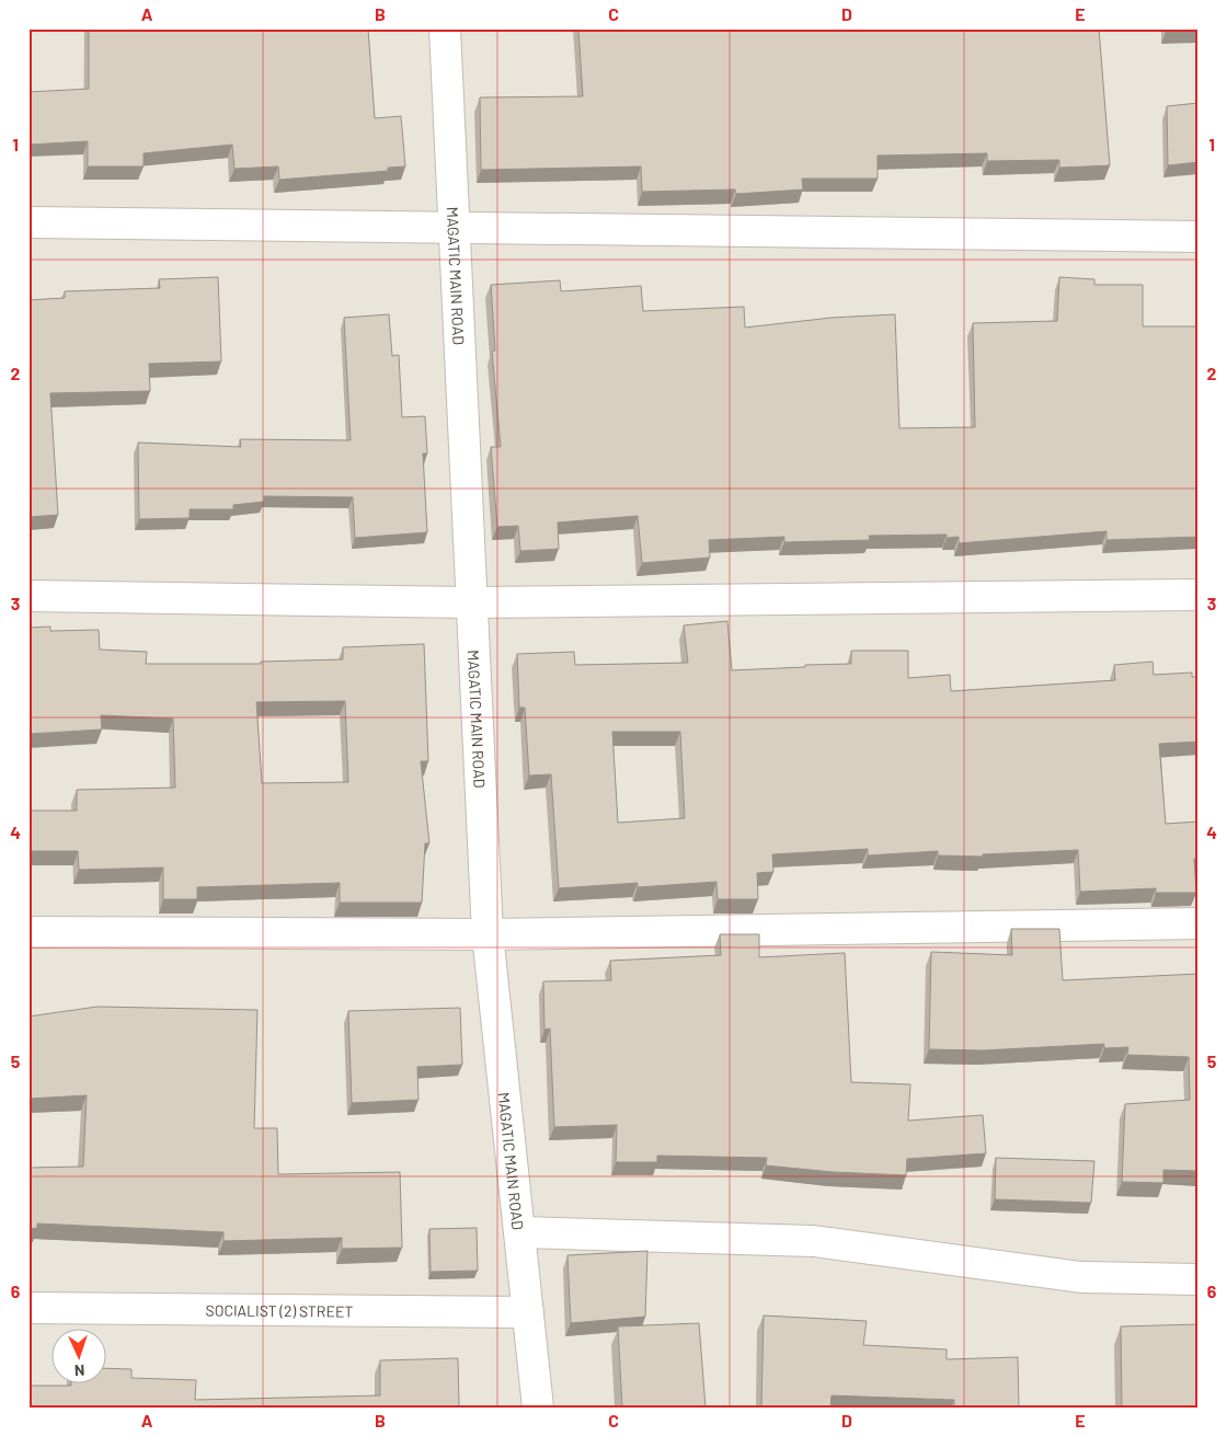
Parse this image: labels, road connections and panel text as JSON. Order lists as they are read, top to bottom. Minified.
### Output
{"streets":{"street":["MAGATIC MAIN ROAD","SOCIALIST (2) STREET"]},"crossings":[["MAGATIC MAIN ROAD","SOCIALIST (2) STREET"]],"north":"bottom","grid":{"columns":["A","B","C","D","E"],"rows":["1","2","3","4","5","6"]}}
